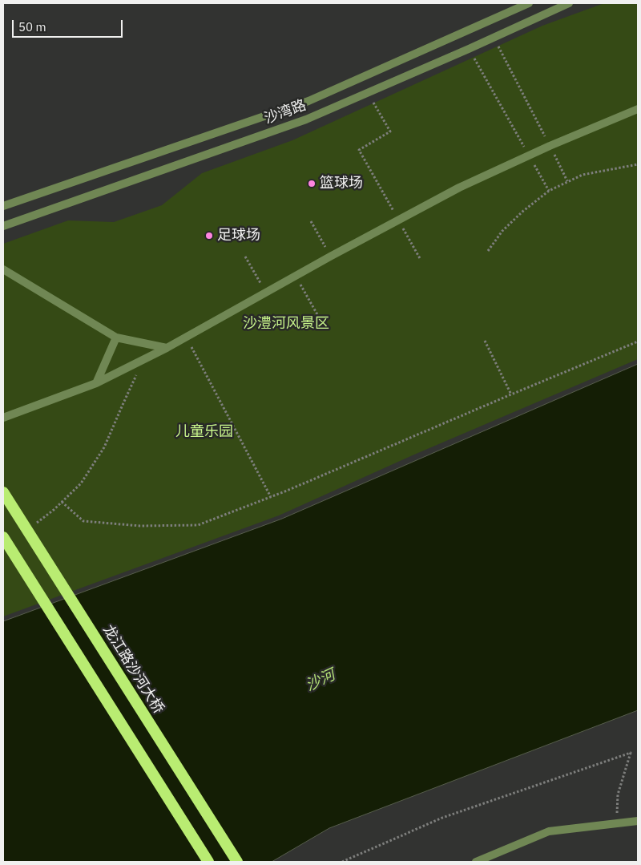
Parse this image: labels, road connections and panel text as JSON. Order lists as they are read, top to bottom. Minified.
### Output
{"streets":{"highway":["龙江路沙河大桥"],"street":["沙湾路"]},"water":["沙河"],"parks":["沙澧河风景区","儿童乐园"],"places":["篮球场","足球场"],"scale_bar":"50 m"}
